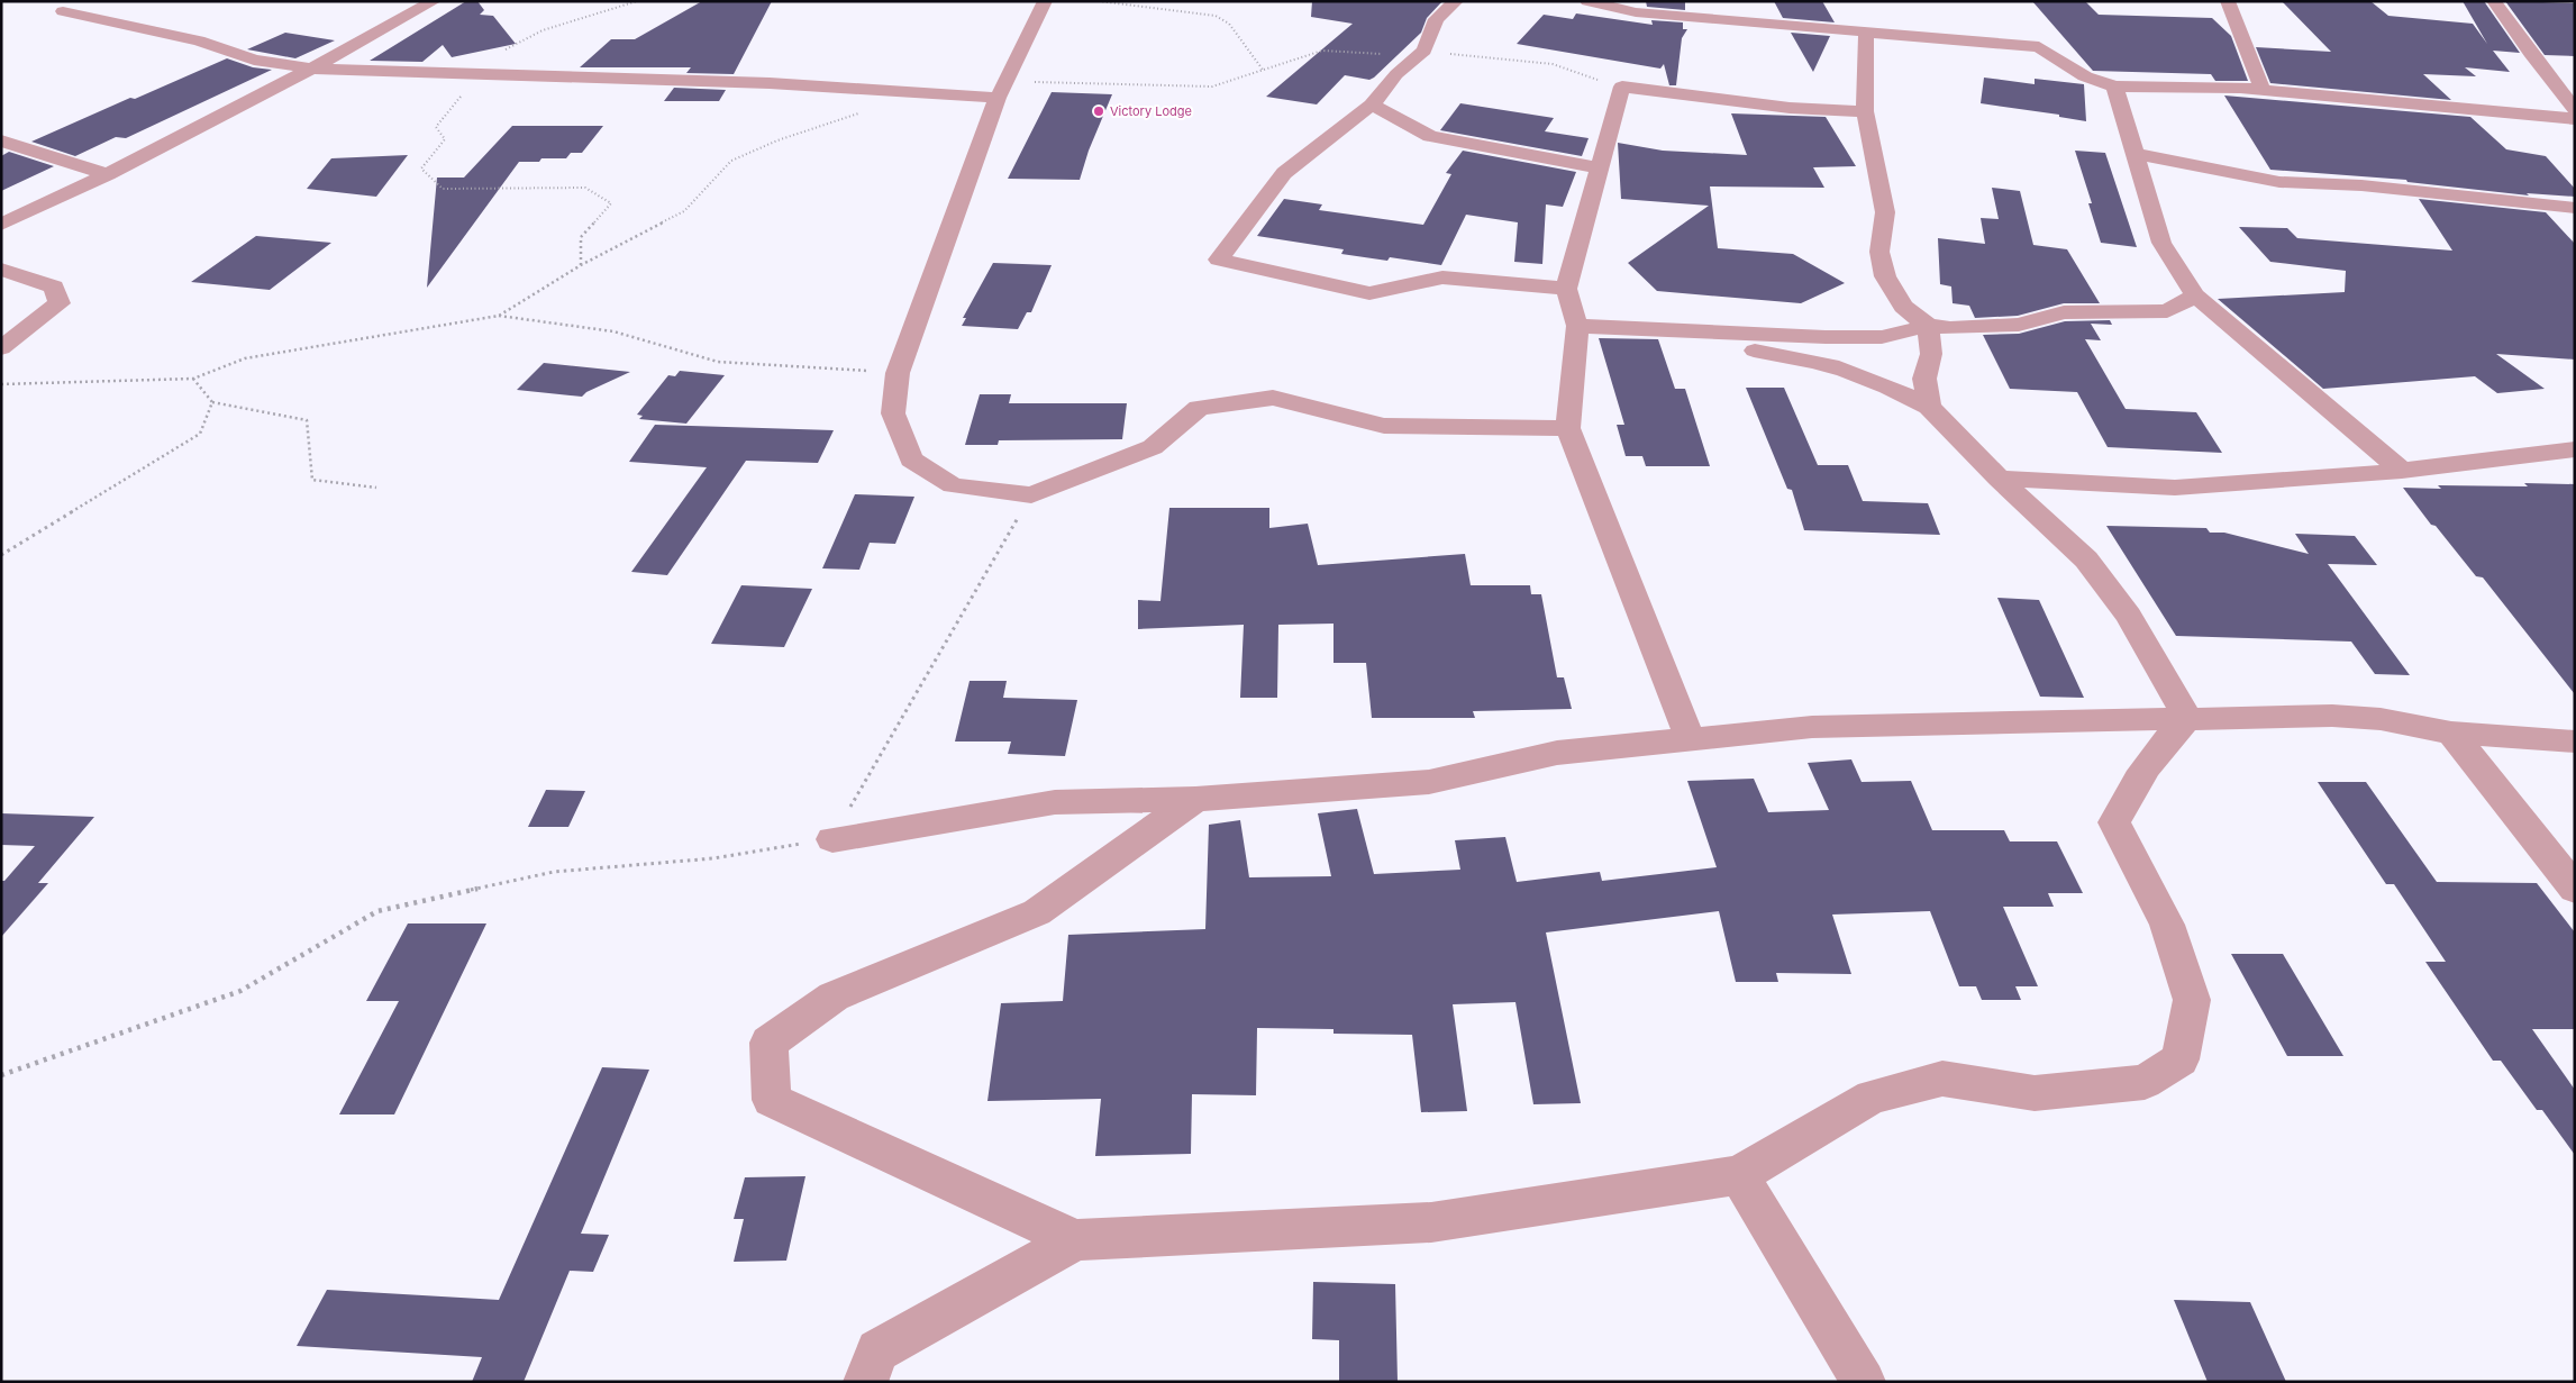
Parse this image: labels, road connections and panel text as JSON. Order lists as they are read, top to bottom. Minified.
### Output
{"places":["Victory Lodge"]}
